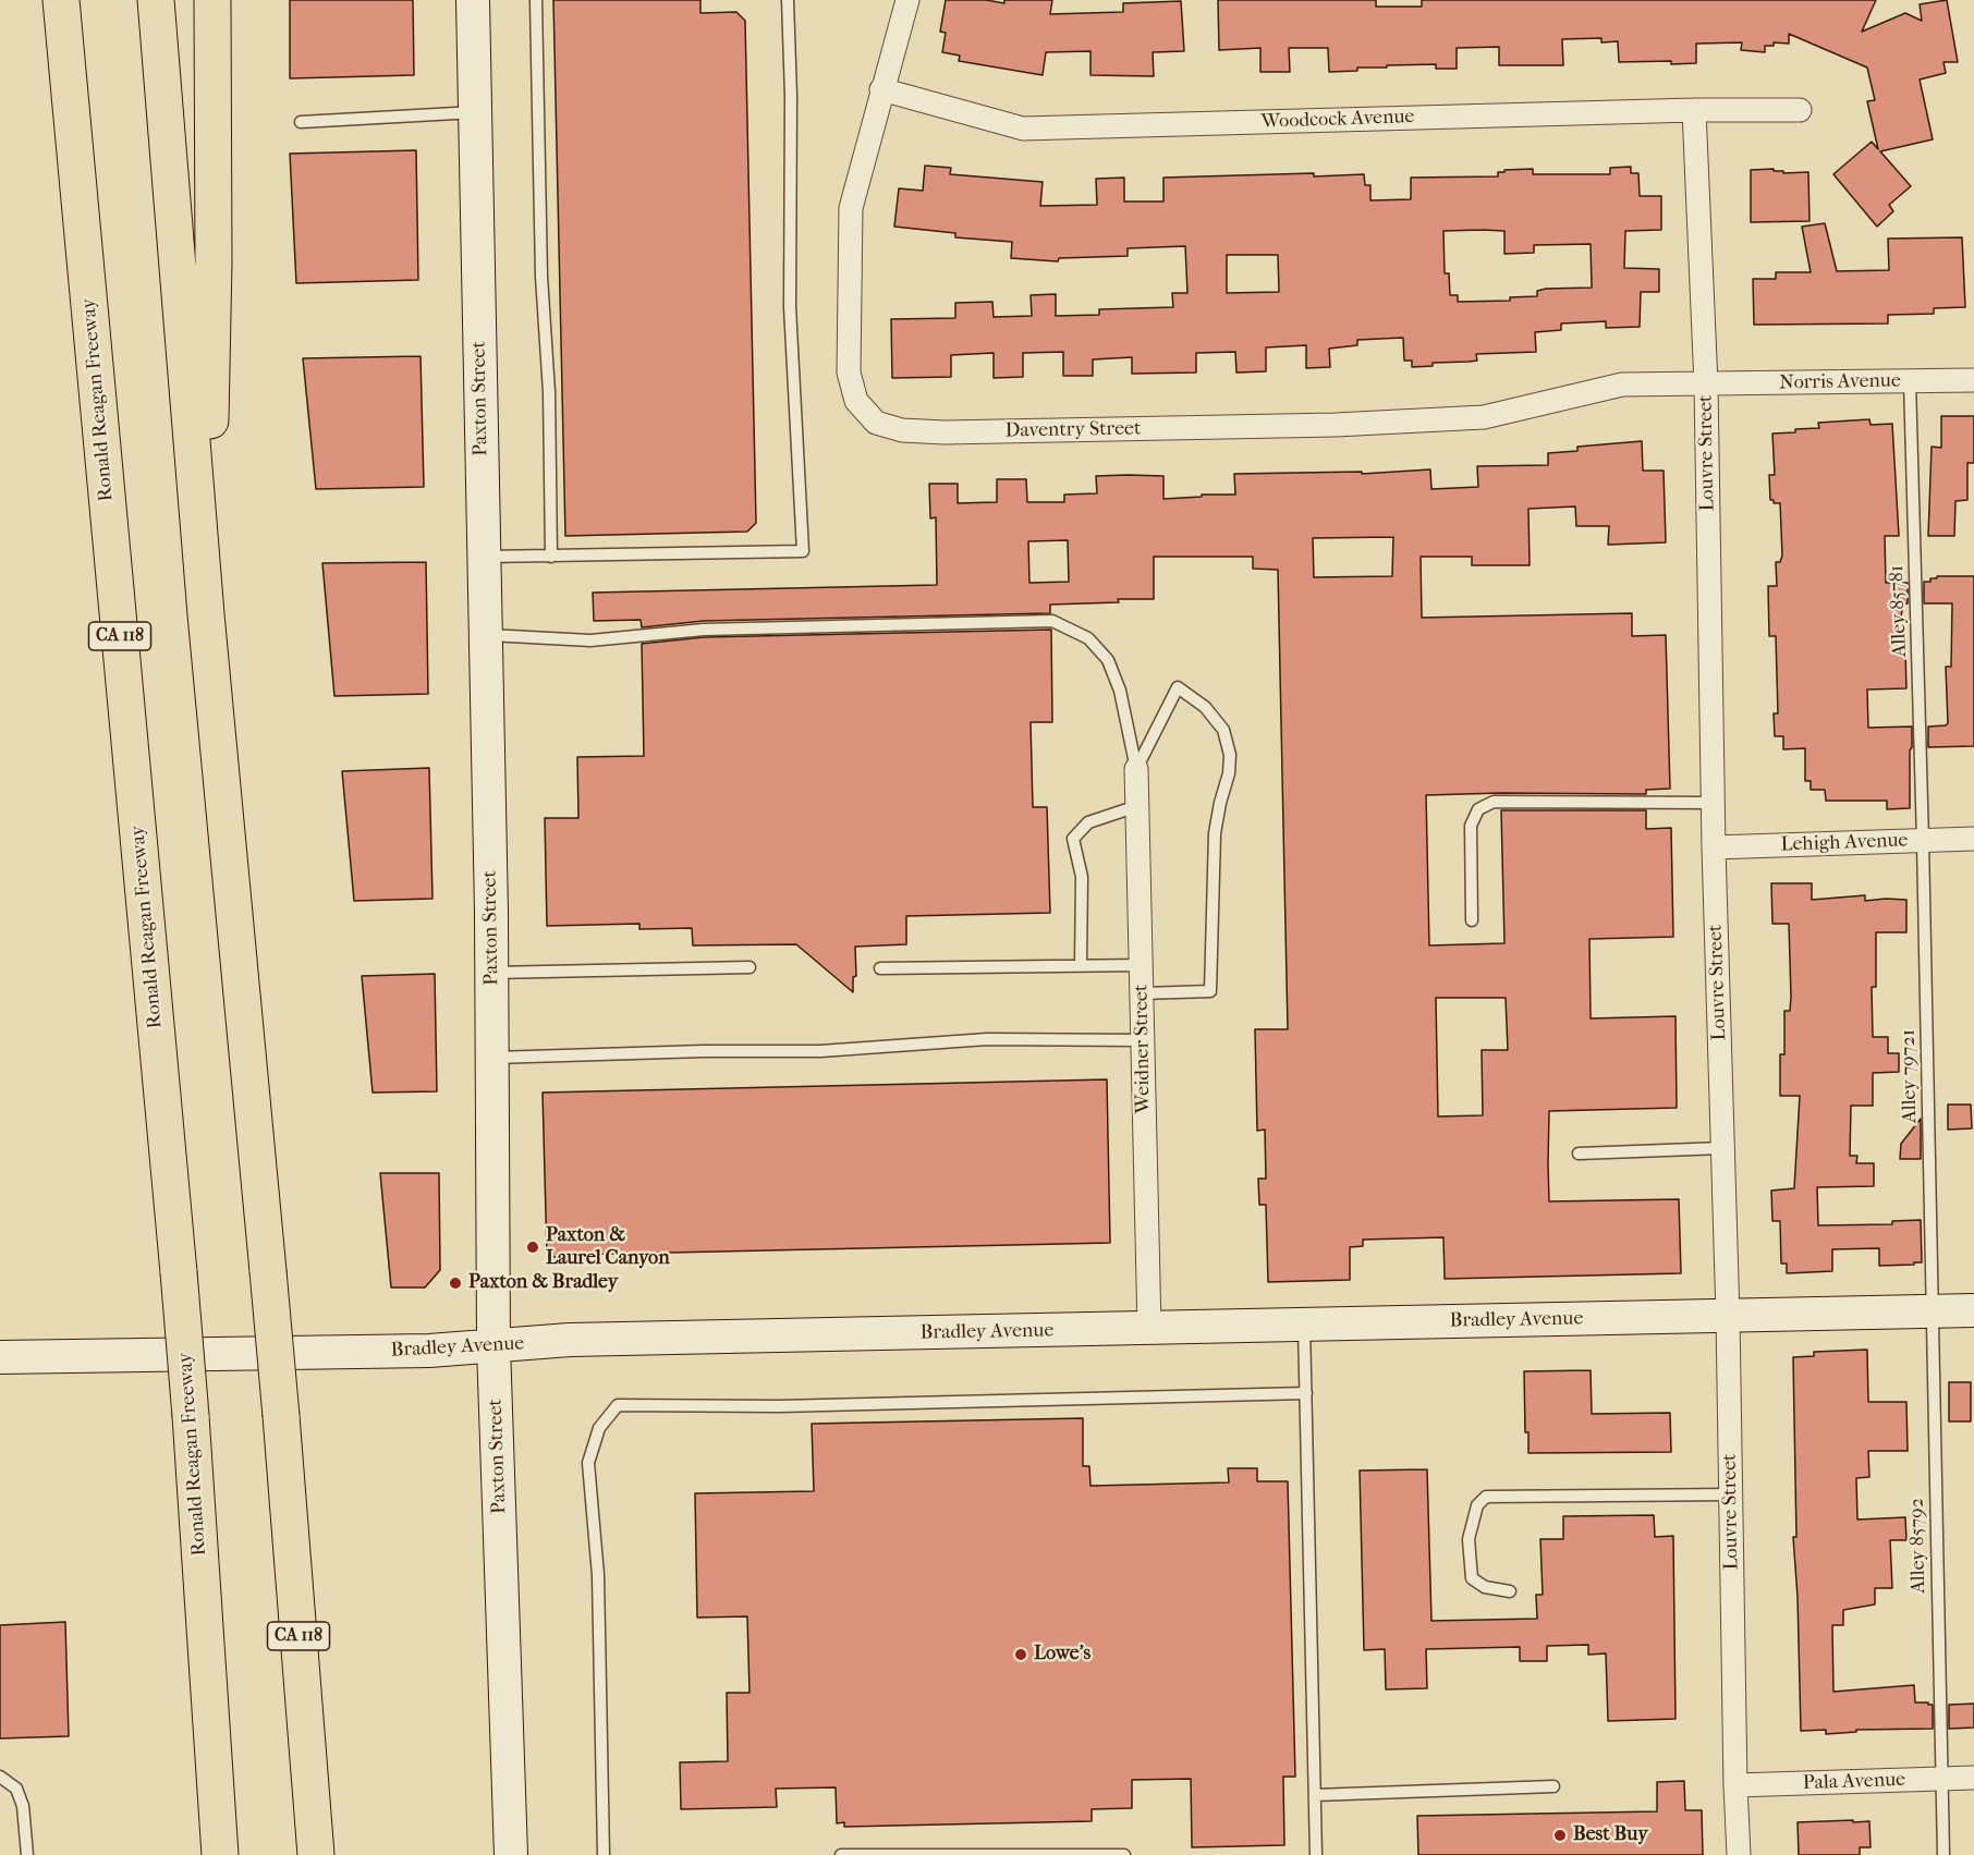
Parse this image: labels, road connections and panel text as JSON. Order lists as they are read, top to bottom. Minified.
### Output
{"streets":{"highway":["Ronald Reagan Freeway","CA 118"],"street":["Woodcock Avenue","Norris Avenue","Paxton Street","Daventry Street","Louvre Street","Lehigh Avenue","Weidner Street","Bradley Avenue","Pala Avenue"],"lane":["Alley 85781","Alley 79721","Alley 85792"]},"crossings":[["Woodcock Avenue","Daventry Street"],["Woodcock Avenue","Louvre Street"],["Norris Avenue","Daventry Street"],["Norris Avenue","Louvre Street"],["Norris Avenue","Alley 85781"],["Paxton Street","Bradley Avenue"],["Daventry Street","Louvre Street"],["Louvre Street","Lehigh Avenue"],["Louvre Street","Bradley Avenue"],["Louvre Street","Pala Avenue"],["Alley 85781","Lehigh Avenue"],["Alley 85781","Alley 79721"],["Lehigh Avenue","Alley 79721"],["Weidner Street","Bradley Avenue"],["Alley 79721","Bradley Avenue"],["Alley 79721","Alley 85792"],["Bradley Avenue","Alley 85792"],["Alley 85792","Pala Avenue"]],"places":["Paxton & Laurel Canyon","Paxton & Bradley","Lowe's","Best Buy"]}
